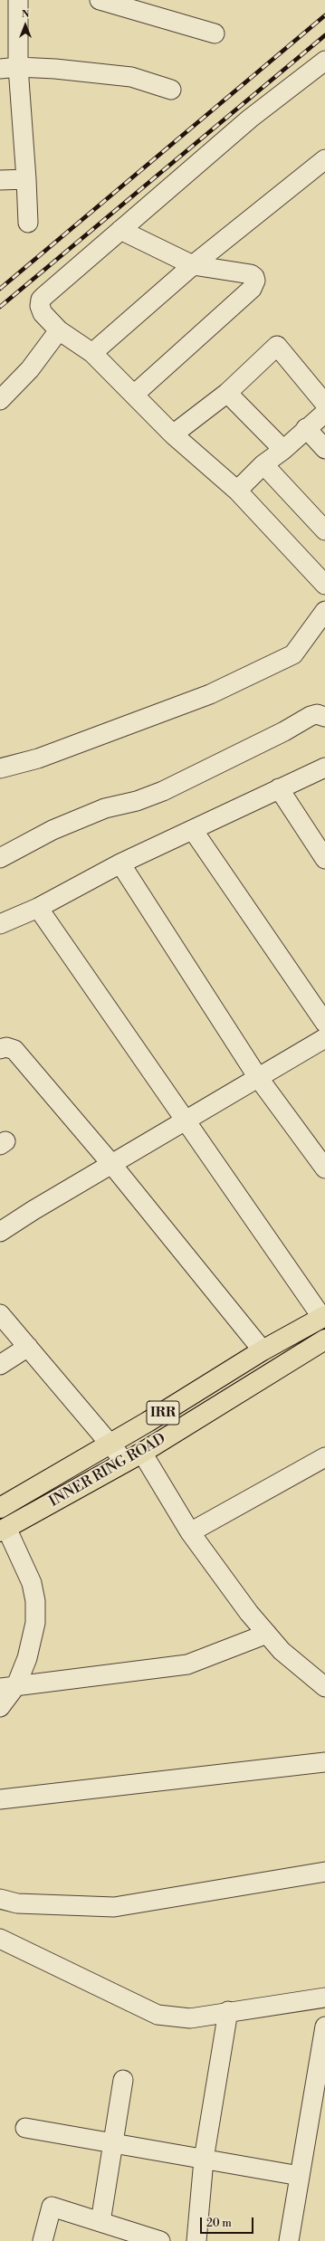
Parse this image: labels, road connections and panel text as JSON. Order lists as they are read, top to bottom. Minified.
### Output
{"streets":{"highway":["IRR","INNER RING ROAD"]},"scale_bar":"20 m","north":"top"}
